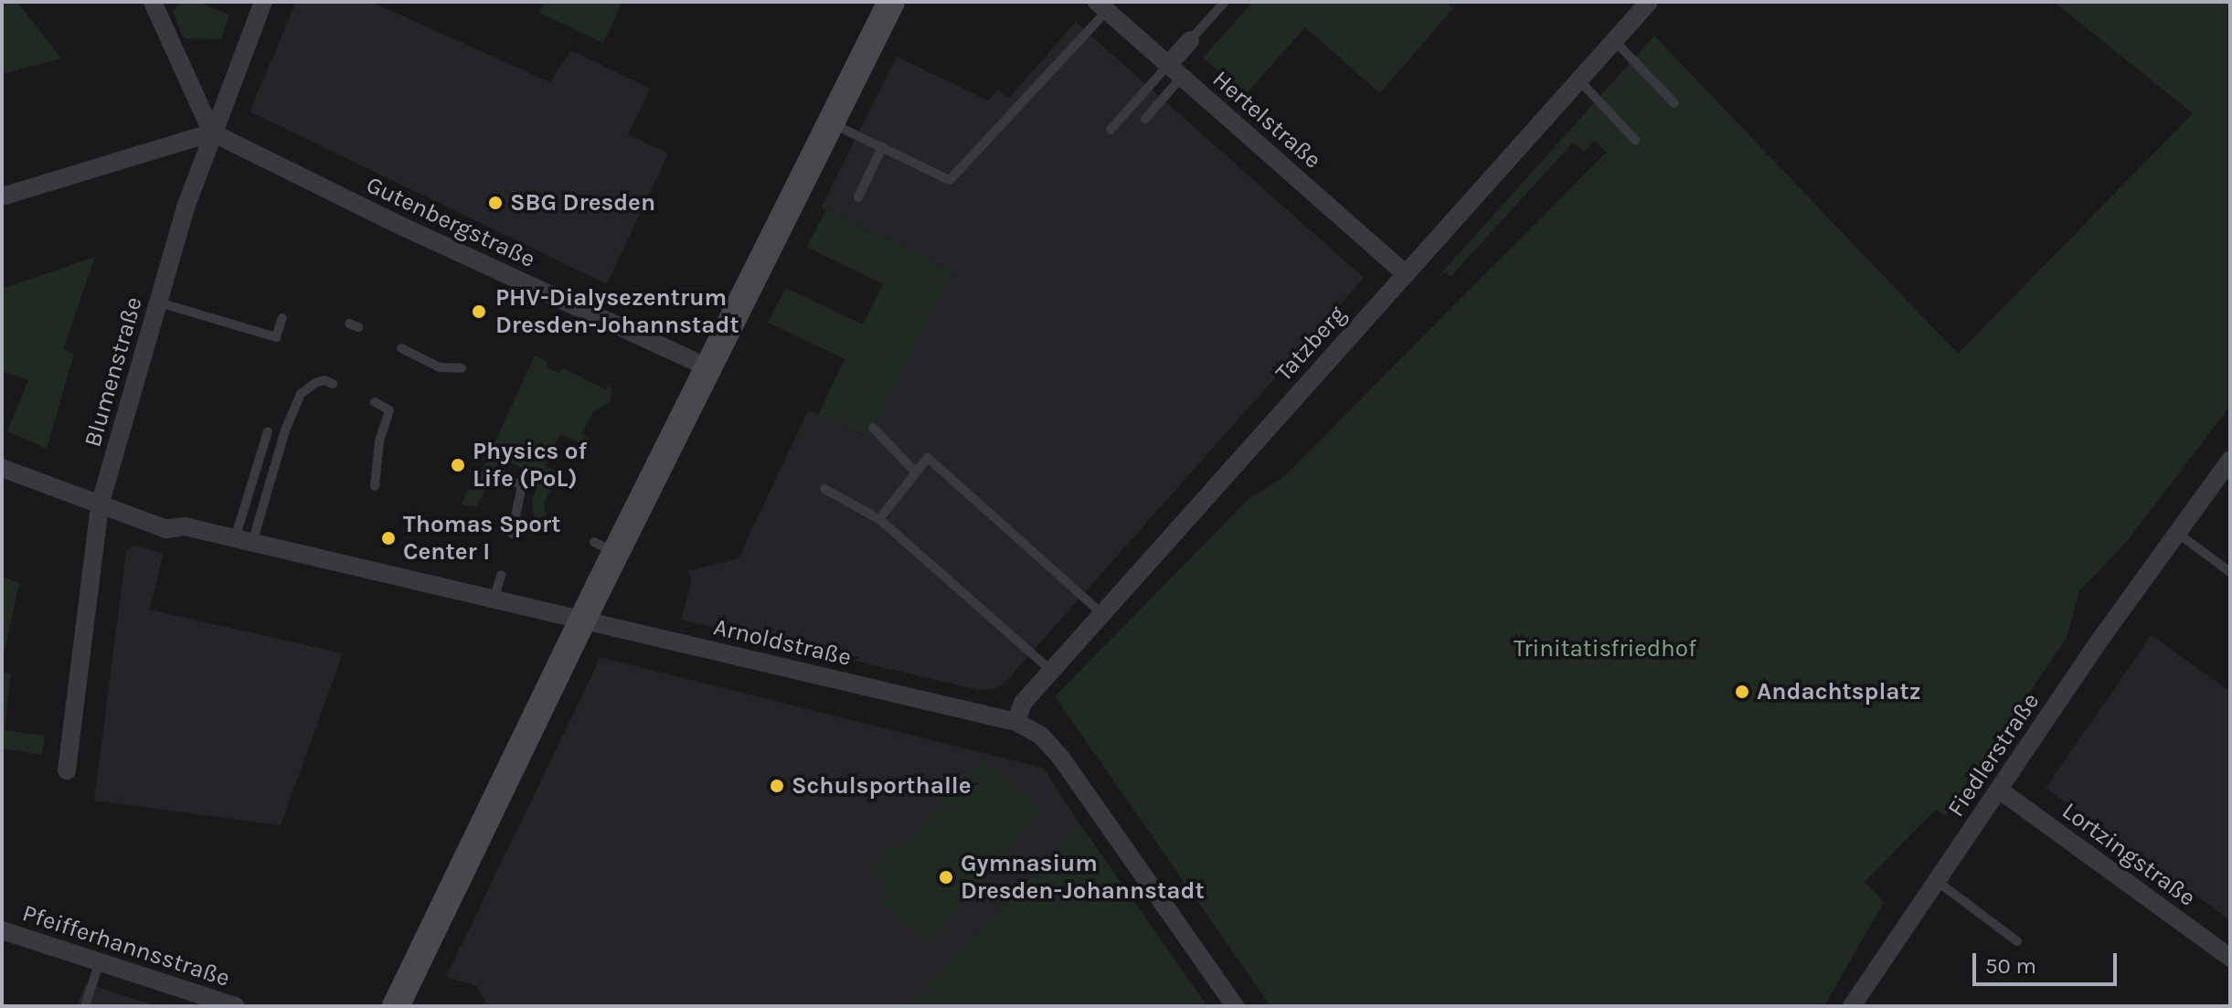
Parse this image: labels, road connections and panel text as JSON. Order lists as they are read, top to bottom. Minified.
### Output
{"streets":{"street":["Hertelstraße","Gutenbergstraße","Tatzberg","Blumenstraße","Arnoldstraße","Fiedlerstraße","Lortzingstraße","Pfeifferhannsstraße"]},"crossings":[["Hertelstraße","Tatzberg"],["Gutenbergstraße","Blumenstraße"],["Tatzberg","Arnoldstraße"],["Blumenstraße","Arnoldstraße"],["Fiedlerstraße","Lortzingstraße"]],"parks":["Trinitatisfriedhof"],"places":["SBG Dresden","PHV-Dialysezentrum Dresden-Johannstadt","Physics of Life (PoL)","Thomas Sport Center I","Andachtsplatz","Schulsporthalle","Gymnasium Dresden-Johannstadt"],"scale_bar":"50 m"}
